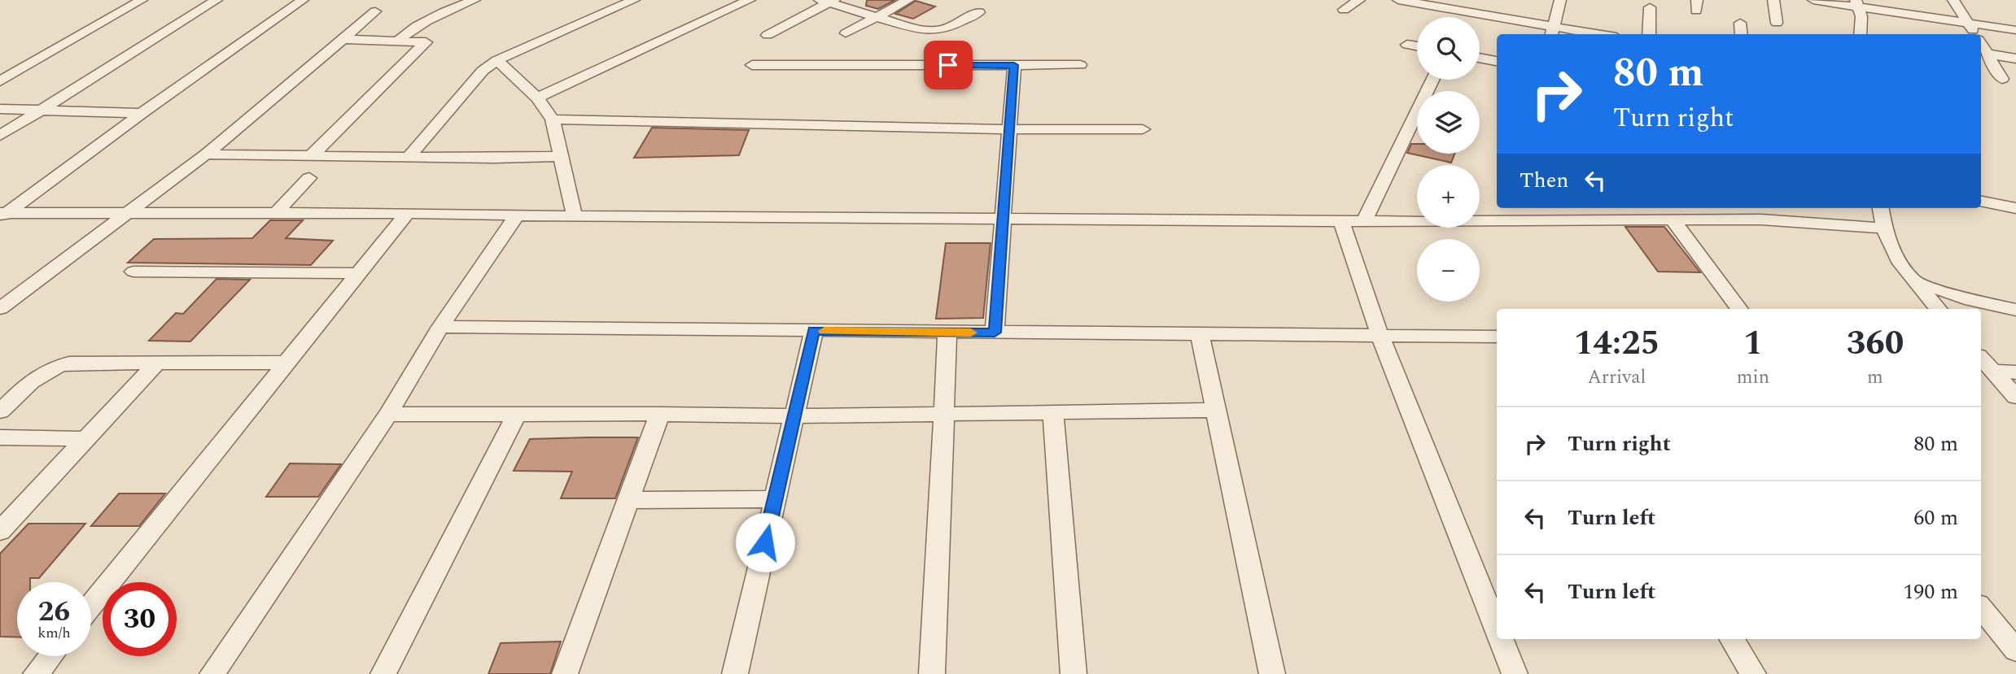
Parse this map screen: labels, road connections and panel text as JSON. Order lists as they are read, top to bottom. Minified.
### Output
{"page":{"map_buttons":["+","−"],"turn":["80 m","Turn right"],"then":"Then","eta":["14:25","Arrival","1","min","360","m"],"list":[{"name":"Turn right","value":"80 m"},{"name":"Turn left","value":"60 m"},{"name":"Turn left","value":"190 m"}],"speed":"26 km/h","limit":"30"}}
